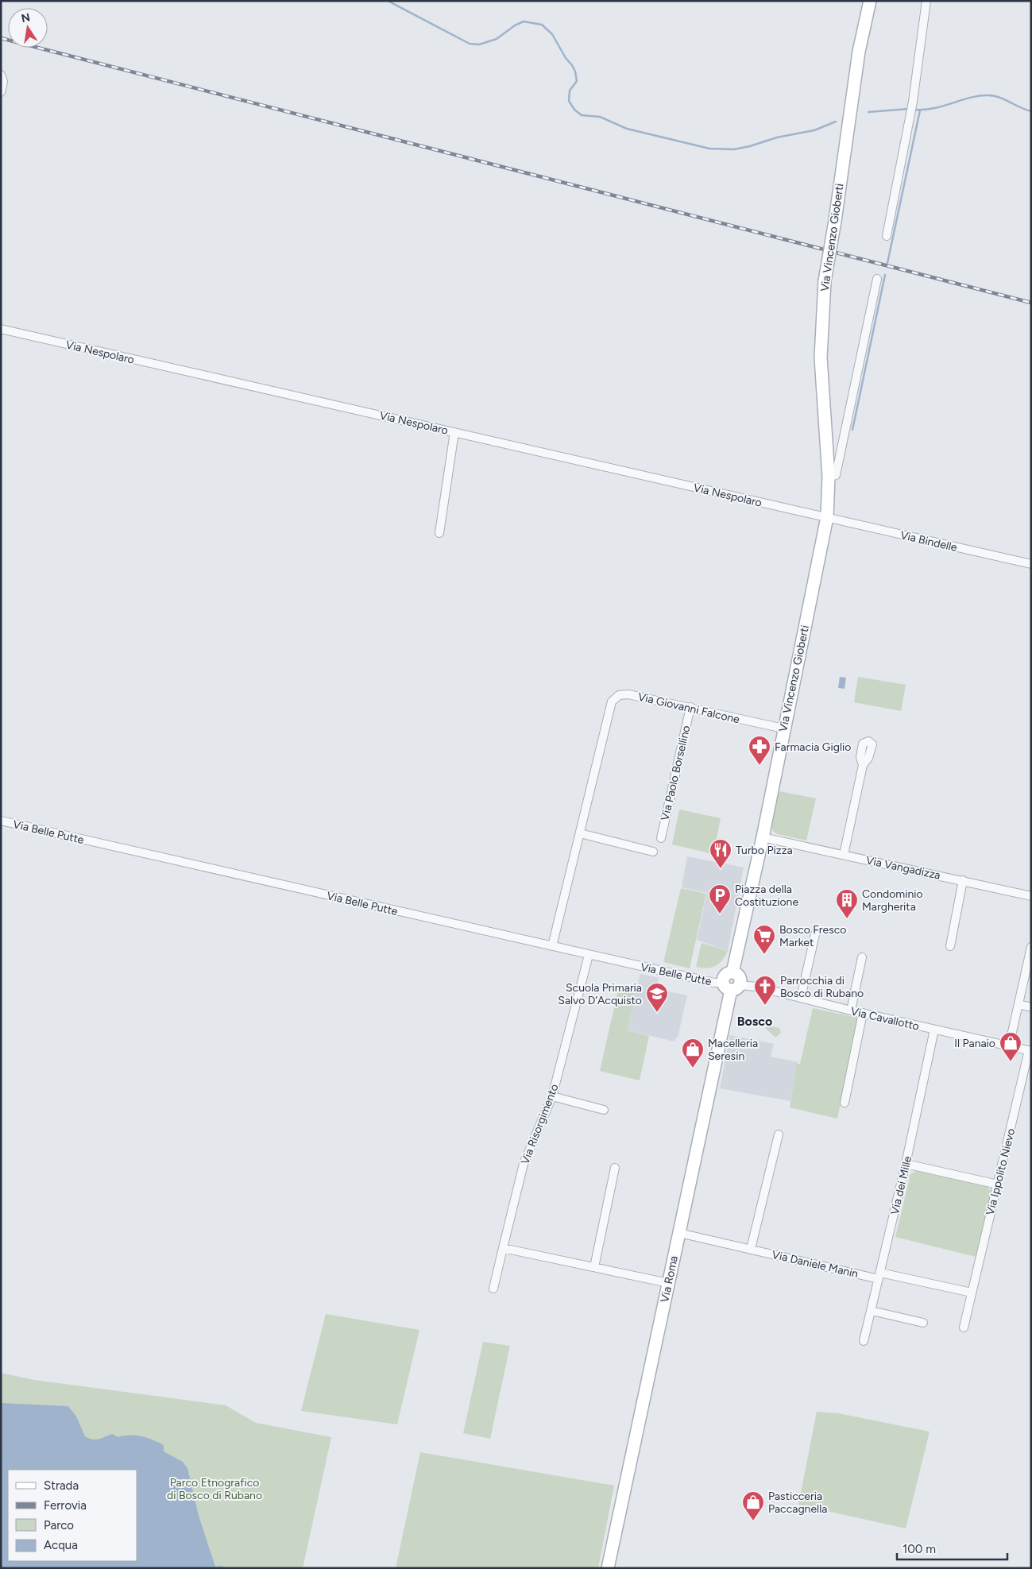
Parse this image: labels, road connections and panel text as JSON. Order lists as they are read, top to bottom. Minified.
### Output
{"streets":{"street":["Via Vincenzo Gioberti","Via Nespolaro","Via Bindelle","Via Giovanni Falcone","Via Paolo Borsellino","Via Belle Putte","Via Vangadizza","Via Cavallotto","Via Risorgimento","Via Ippolito Nievo","Via dei Mille","Via Daniele Manin","Via Roma"]},"crossings":[["Via Vincenzo Gioberti","Via Nespolaro"],["Via Vincenzo Gioberti","Via Bindelle"],["Via Vincenzo Gioberti","Via Giovanni Falcone"],["Via Vincenzo Gioberti","Via Belle Putte"],["Via Vincenzo Gioberti","Via Vangadizza"],["Via Vincenzo Gioberti","Via Cavallotto"],["Via Vincenzo Gioberti","Via Roma"],["Via Nespolaro","Via Bindelle"],["Via Giovanni Falcone","Via Paolo Borsellino"],["Via Giovanni Falcone","Via Belle Putte"],["Via Belle Putte","Via Cavallotto"],["Via Belle Putte","Via Risorgimento"],["Via Belle Putte","Via Roma"],["Via Cavallotto","Via Ippolito Nievo"],["Via Cavallotto","Via dei Mille"],["Via Cavallotto","Via Roma"],["Via dei Mille","Via Daniele Manin"],["Via Daniele Manin","Via Roma"]],"districts":["Bosco"],"parks":["Parco Etnografico di Bosco di Rubano"],"places":{"pharmacy":["Farmacia Giglio"],"restaurant":["Turbo Pizza"],"parking":["Piazza della Costituzione"],"building":["Condominio Margherita"],"supermarket":["Bosco Fresco Market"],"church":["Parrocchia di Bosco di Rubano"],"school or university":["Scuola Primaria Salvo D’Acquisto"],"shop":["Il Panaio","Macelleria Seresin","Pasticceria Paccagnella"]},"legend":["Strada","Ferrovia","Parco","Acqua"],"scale_bar":"100 m","north":"top"}
